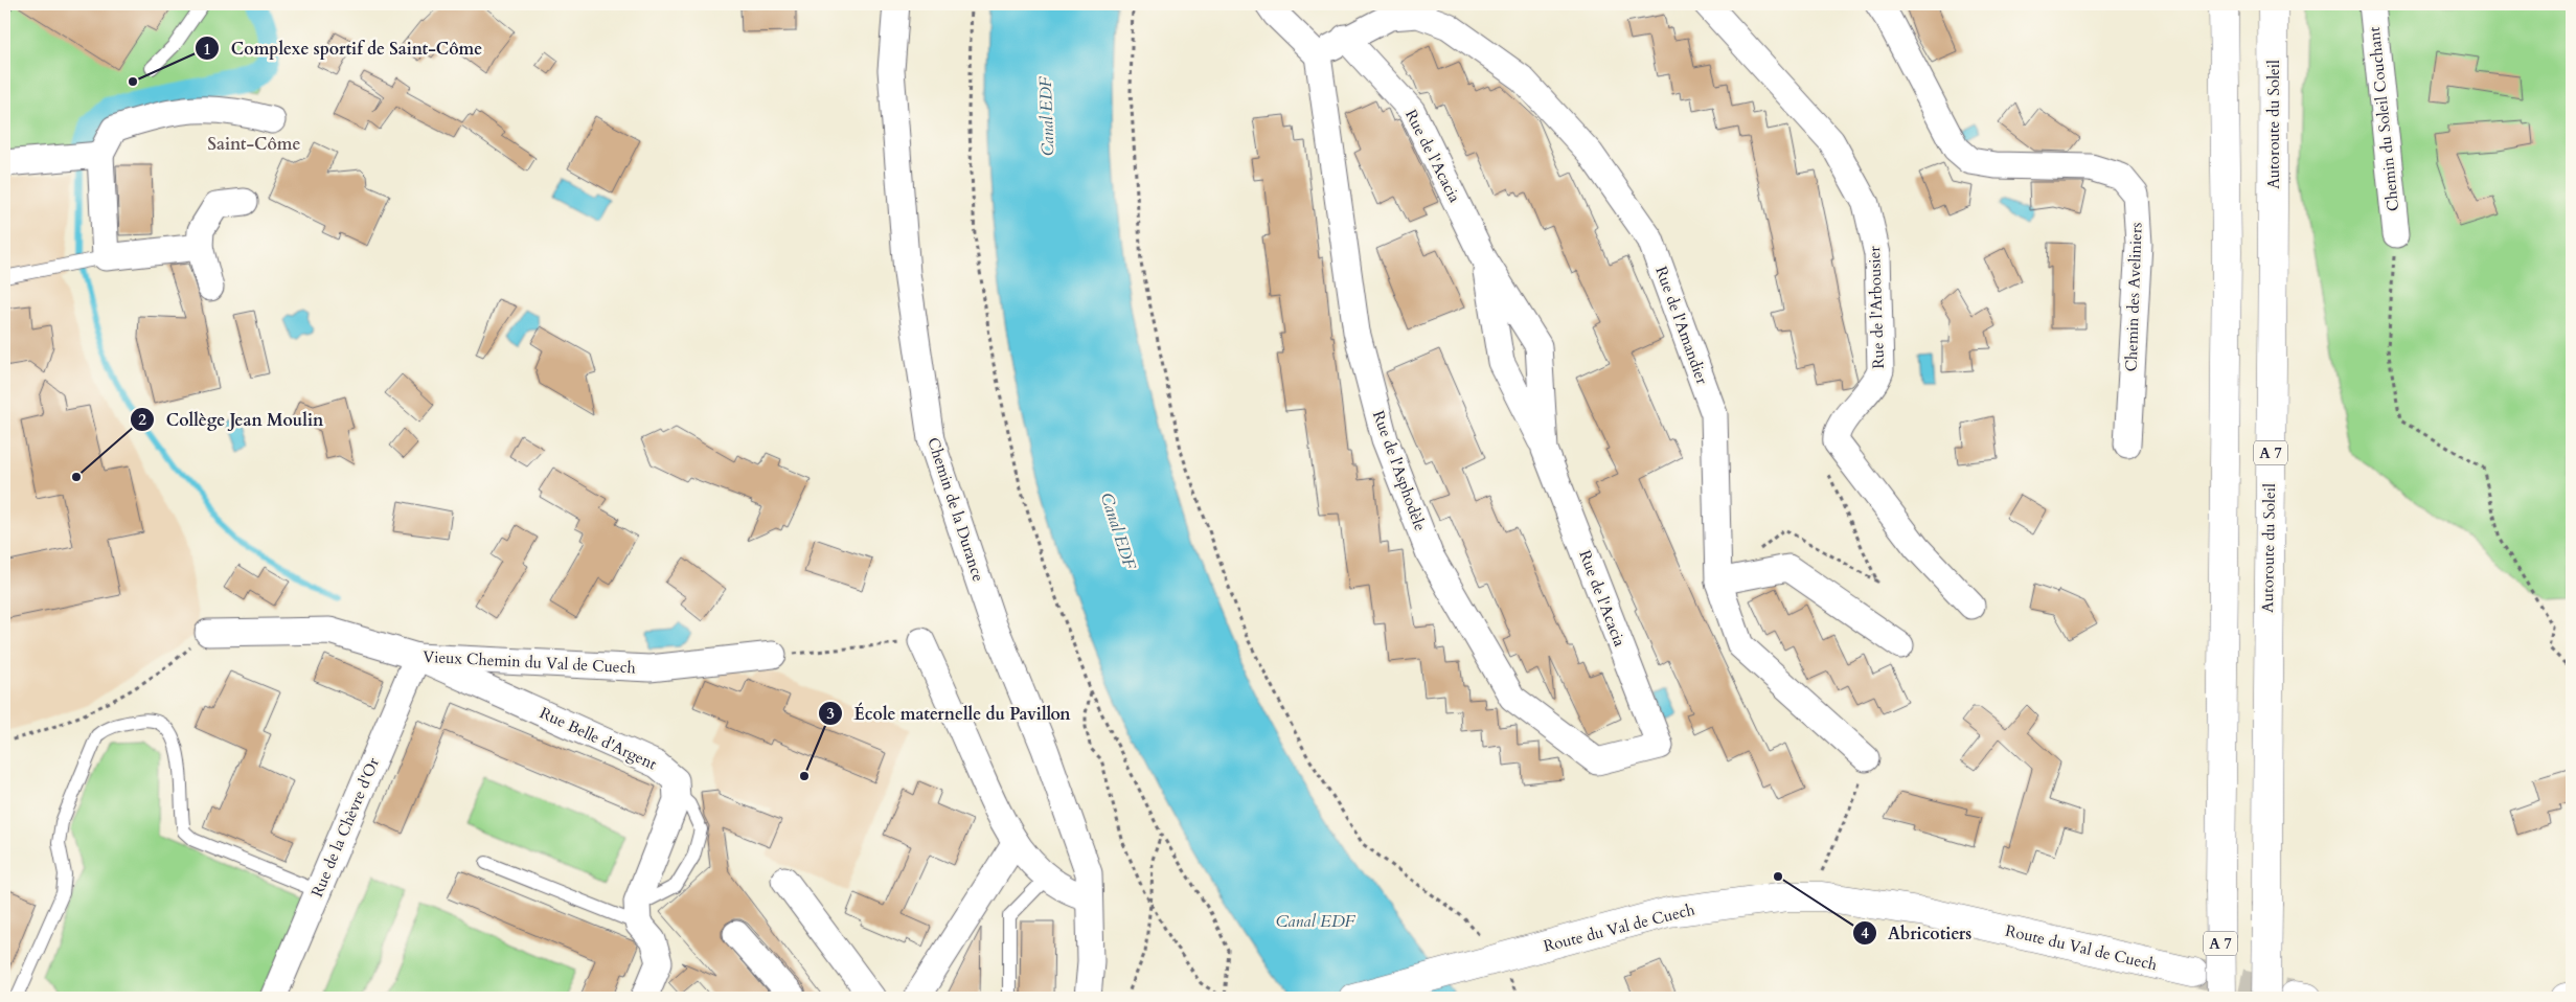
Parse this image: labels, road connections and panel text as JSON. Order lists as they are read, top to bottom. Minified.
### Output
{"streets":{"main road":["Autoroute du Soleil","A 7","Route du Val de Cuech"],"street":["Chemin du Soleil Couchant","Rue de l'Acacia","Chemin des Aveliniers","Rue de l'Arbousier","Rue de l'Amandier","Rue de l'Asphodèle","Chemin de la Durance","Vieux Chemin du Val de Cuech","Rue Belle d'Argent","Rue de la Chèvre d'Or"]},"crossings":[["Rue de l'Acacia","Rue de l'Amandier"],["Rue de l'Acacia","Rue de l'Asphodèle"],["Rue de l'Amandier","Rue de l'Asphodèle"],["Vieux Chemin du Val de Cuech","Rue Belle d'Argent"],["Vieux Chemin du Val de Cuech","Rue de la Chèvre d'Or"],["Rue Belle d'Argent","Rue de la Chèvre d'Or"]],"districts":["Saint-Côme"],"water":["Canal EDF"],"places":["Complexe sportif de Saint-Côme","Collège Jean Moulin","École maternelle du Pavillon","Abricotiers"]}
